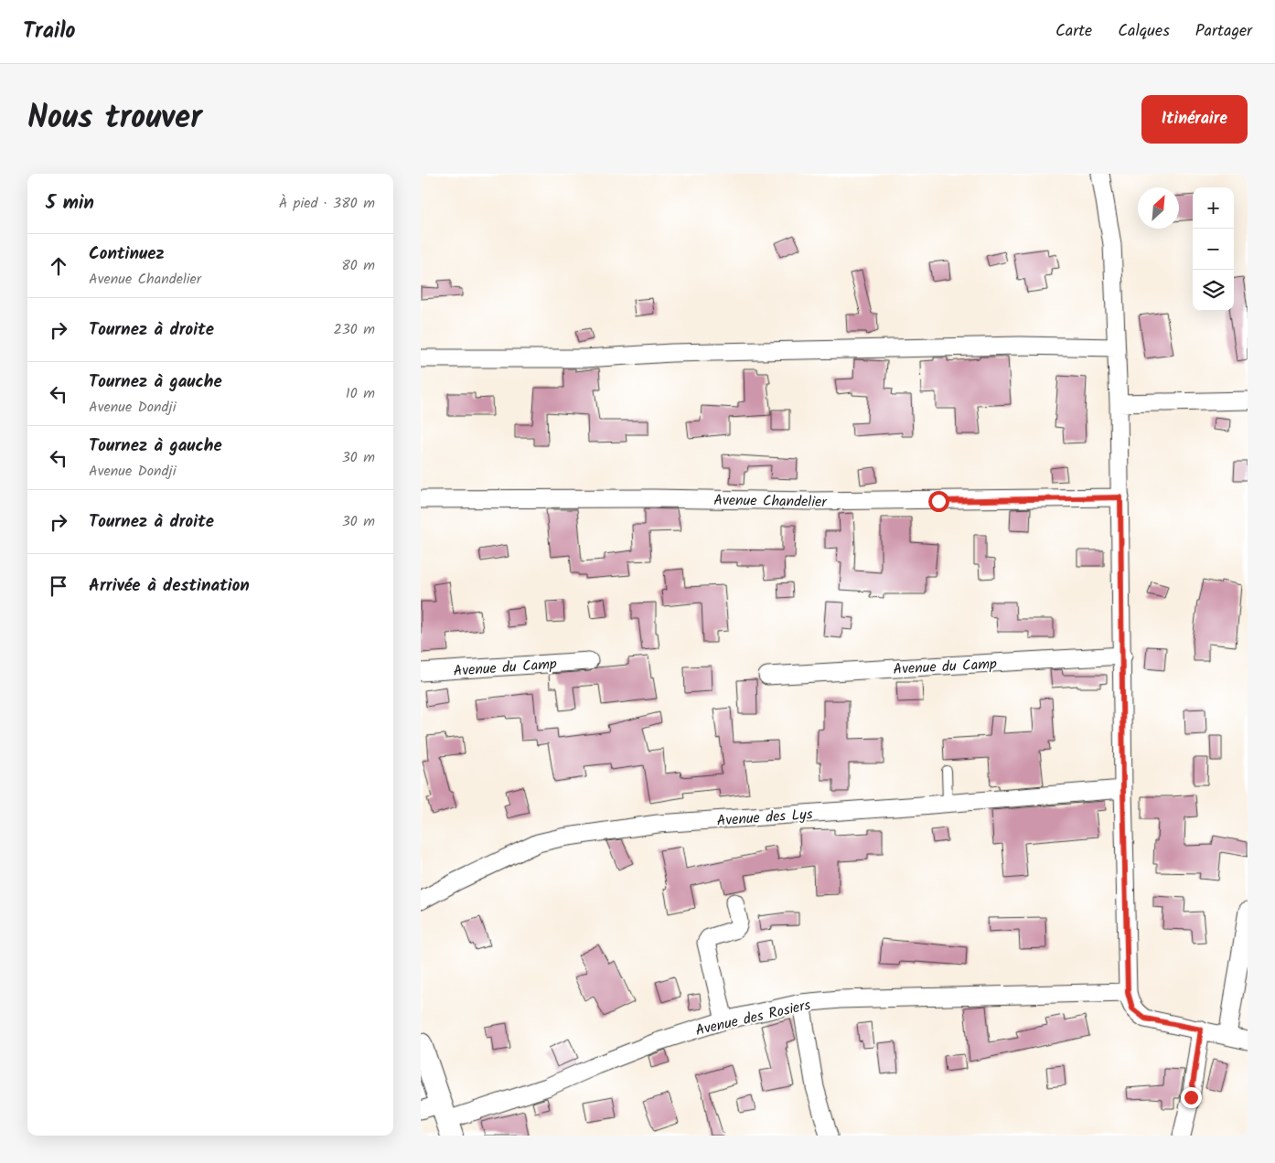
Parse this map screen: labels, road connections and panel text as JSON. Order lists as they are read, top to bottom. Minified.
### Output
{"streets":{"street":["Avenue Chandelier","Avenue du Camp","Avenue des Lys","Avenue des Rosiers"]},"north":"top right","page":{"header":"Trailo","nav":["Carte","Calques","Partager"],"title":"Nous trouver","buttons":"Itinéraire","heading":["5 min","À pied · 380 m"],"map_buttons":["+","−"],"list":[["Continuez","Avenue Chandelier","80 m"],["Tournez à droite","230 m"],["Tournez à gauche","Avenue Dondji","10 m"],["Tournez à gauche","Avenue Dondji","30 m"],["Tournez à droite","30 m"],"Arrivée à destination"]}}
